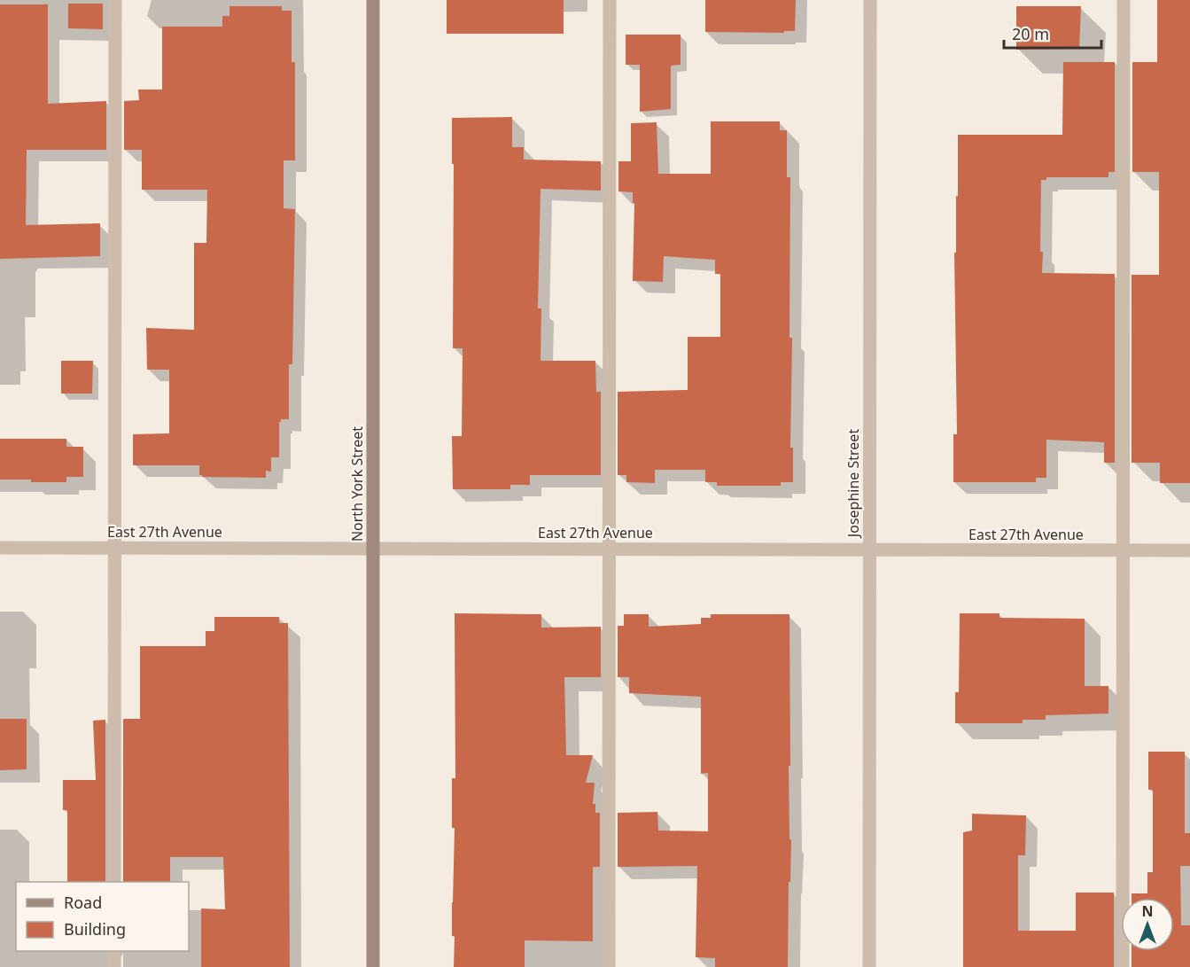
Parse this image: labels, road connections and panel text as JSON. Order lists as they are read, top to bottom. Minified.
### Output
{"streets":{"main road":["North York Street"],"street":["Josephine Street","East 27th Avenue"]},"crossings":[["Josephine Street","East 27th Avenue"],["North York Street","East 27th Avenue"]],"legend":["Road","Building"],"scale_bar":"20 m","north":"top"}
